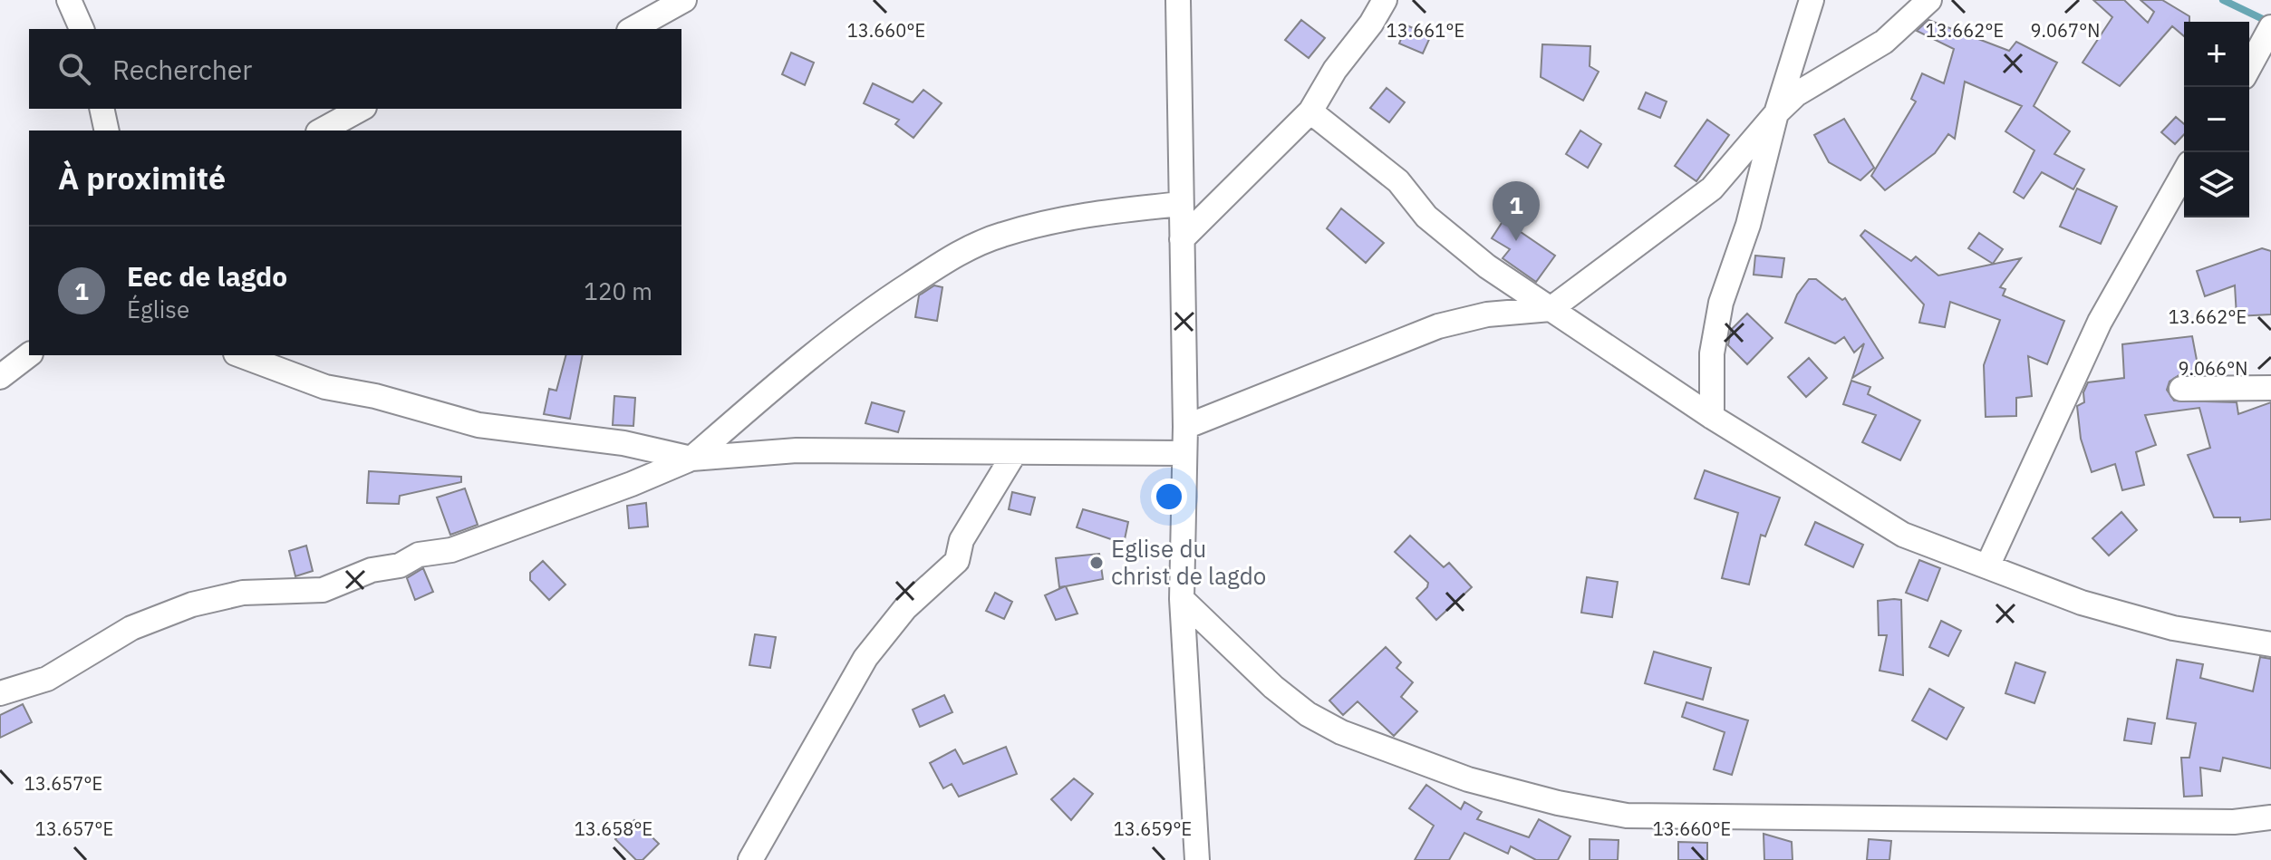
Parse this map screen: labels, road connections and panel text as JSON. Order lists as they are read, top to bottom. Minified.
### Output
{"places":["Eglise du christ de lagdo"],"page":{"map_buttons":["+","−"],"search":"Rechercher","heading":"À proximité","pins":"1","list":[{"mark":"1","name":"Eec de lagdo","note":"Église","value":"120 m"}]},"coordinates":["9.067°N","13.660°E","13.661°E","13.662°E","9.066°N","13.657°E","13.658°E","13.659°E"]}
